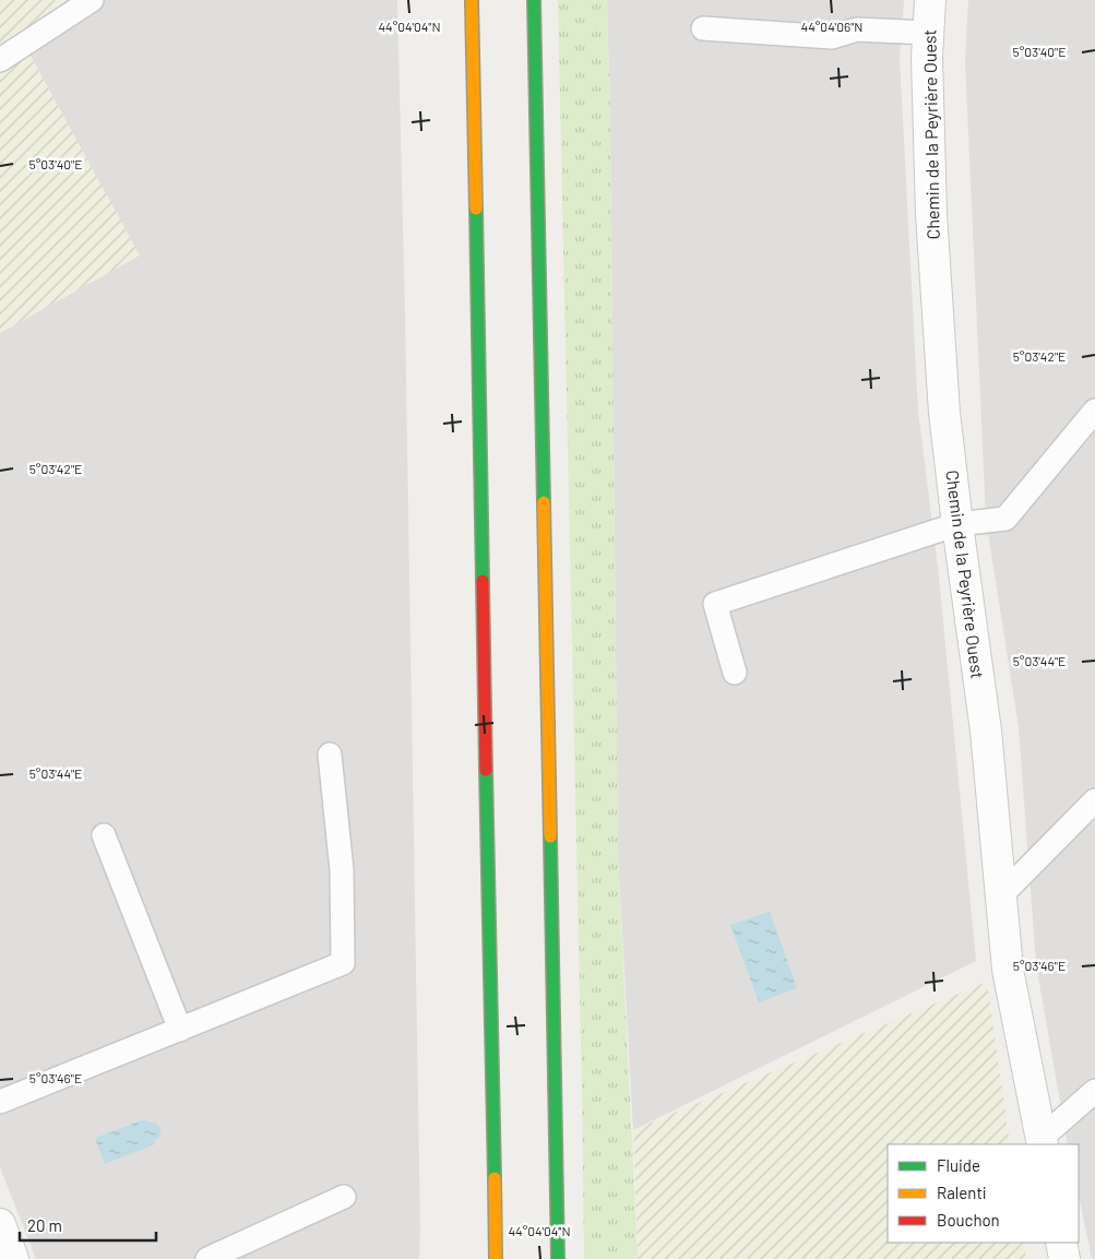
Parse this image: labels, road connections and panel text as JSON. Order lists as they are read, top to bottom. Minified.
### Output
{"streets":{"street":["Chemin de la Peyrière Ouest"]},"legend":["Fluide","Ralenti","Bouchon"],"scale_bar":"20 m","coordinates":["44°04'04\"N","44°04'06\"N","5°03'40\"E","5°03'42\"E","5°03'44\"E","5°03'46\"E"]}
